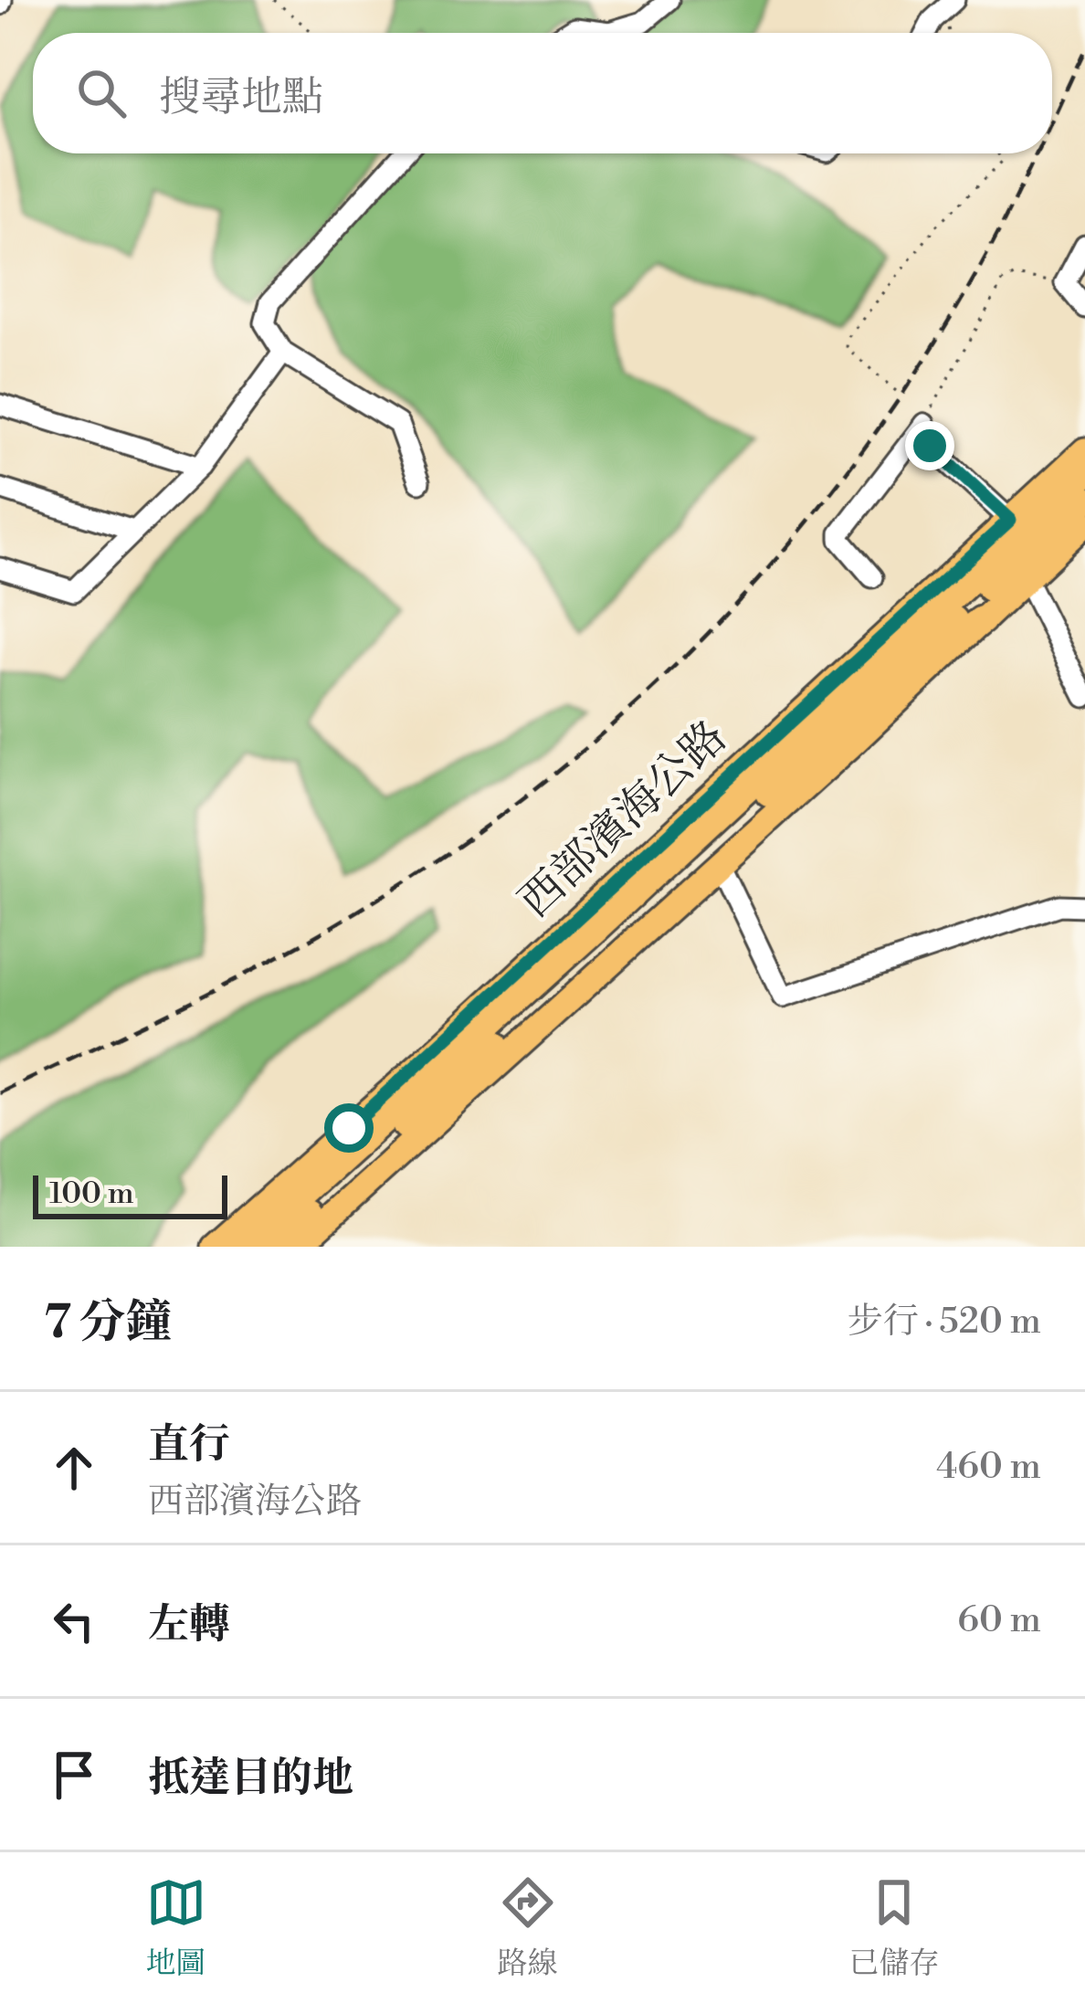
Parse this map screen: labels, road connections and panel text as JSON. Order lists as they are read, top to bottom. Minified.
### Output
{"streets":{"main road":["西部濱海公路"]},"scale_bar":"100 m","page":{"search":"搜尋地點","scale":"100 m","heading":["7 分鐘","步行 · 520 m"],"list":[["直行","西部濱海公路","460 m"],["左轉","60 m"],"抵達目的地"],"nav":["地圖","路線","已儲存"]}}
